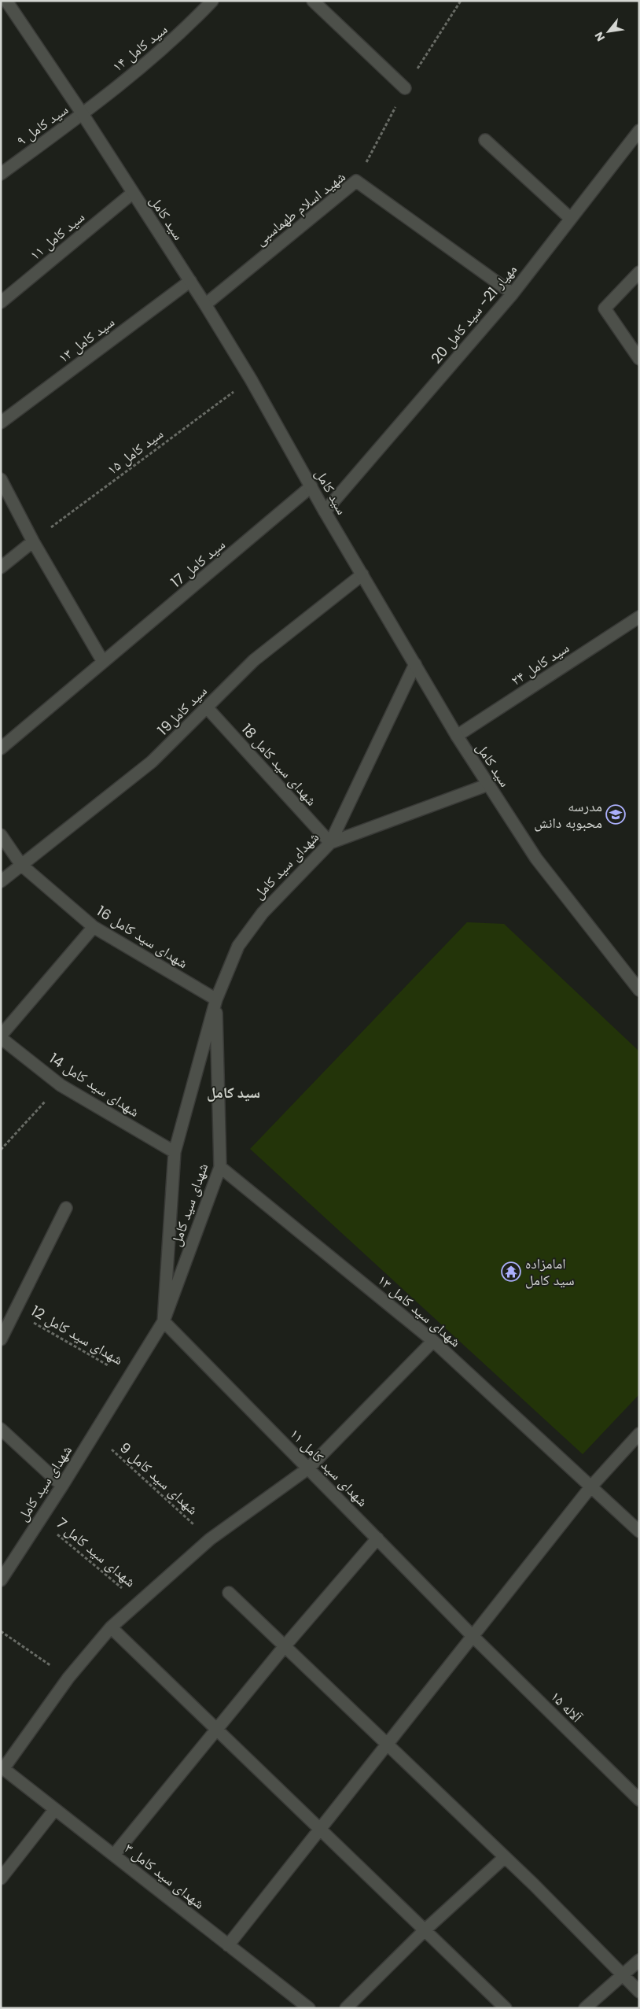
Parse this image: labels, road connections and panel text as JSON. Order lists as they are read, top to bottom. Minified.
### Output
{"streets":{"street":["سید کامل ۱۴","سید کامل ۹","شهید اسلام طهماسبی","سید کامل","سید کامل ۱۱","مهیار 21- سید کامل 20","سید کامل ۱۳","سید کامل 17","سید کامل ۲۴","سید کامل19","شهدای سید کامل 18","شهدای سید کامل","شهدای سید کامل 16","شهدای سید کامل 14","شهدای سید کامل ۱۳","شهدای سید کامل ۱۱","آلاله ۱۵","شهدای سید کامل ۳"],"path":["سید کامل ۱۵","شهدای سید کامل 12","شهدای سید کامل 9","شهدای سید کامل 7"]},"crossings":[["سید کامل ۱۴","سید کامل ۹"],["سید کامل ۱۴","سید کامل"],["سید کامل ۹","سید کامل"],["شهید اسلام طهماسبی","سید کامل"],["شهید اسلام طهماسبی","مهیار 21- سید کامل 20"],["سید کامل","سید کامل ۱۱"],["سید کامل","مهیار 21- سید کامل 20"],["سید کامل","سید کامل ۱۳"],["سید کامل","سید کامل ۱۵"],["سید کامل","سید کامل 17"],["سید کامل","سید کامل ۲۴"],["سید کامل","سید کامل19"],["سید کامل","شهدای سید کامل"],["سید کامل19","شهدای سید کامل 18"],["سید کامل19","شهدای سید کامل 16"],["شهدای سید کامل 18","شهدای سید کامل"],["شهدای سید کامل","شهدای سید کامل 16"],["شهدای سید کامل","شهدای سید کامل 14"],["شهدای سید کامل","شهدای سید کامل ۱۳"],["شهدای سید کامل","شهدای سید کامل 12"],["شهدای سید کامل","شهدای سید کامل ۱۱"],["شهدای سید کامل","شهدای سید کامل 9"],["شهدای سید کامل","شهدای سید کامل 7"],["شهدای سید کامل ۱۱","آلاله ۱۵"]],"districts":["سید کامل"],"places":{"school or university":["مدرسه محبوبه دانش"],"temple":["امامزاده سید کامل"]},"north":"bottom left"}
